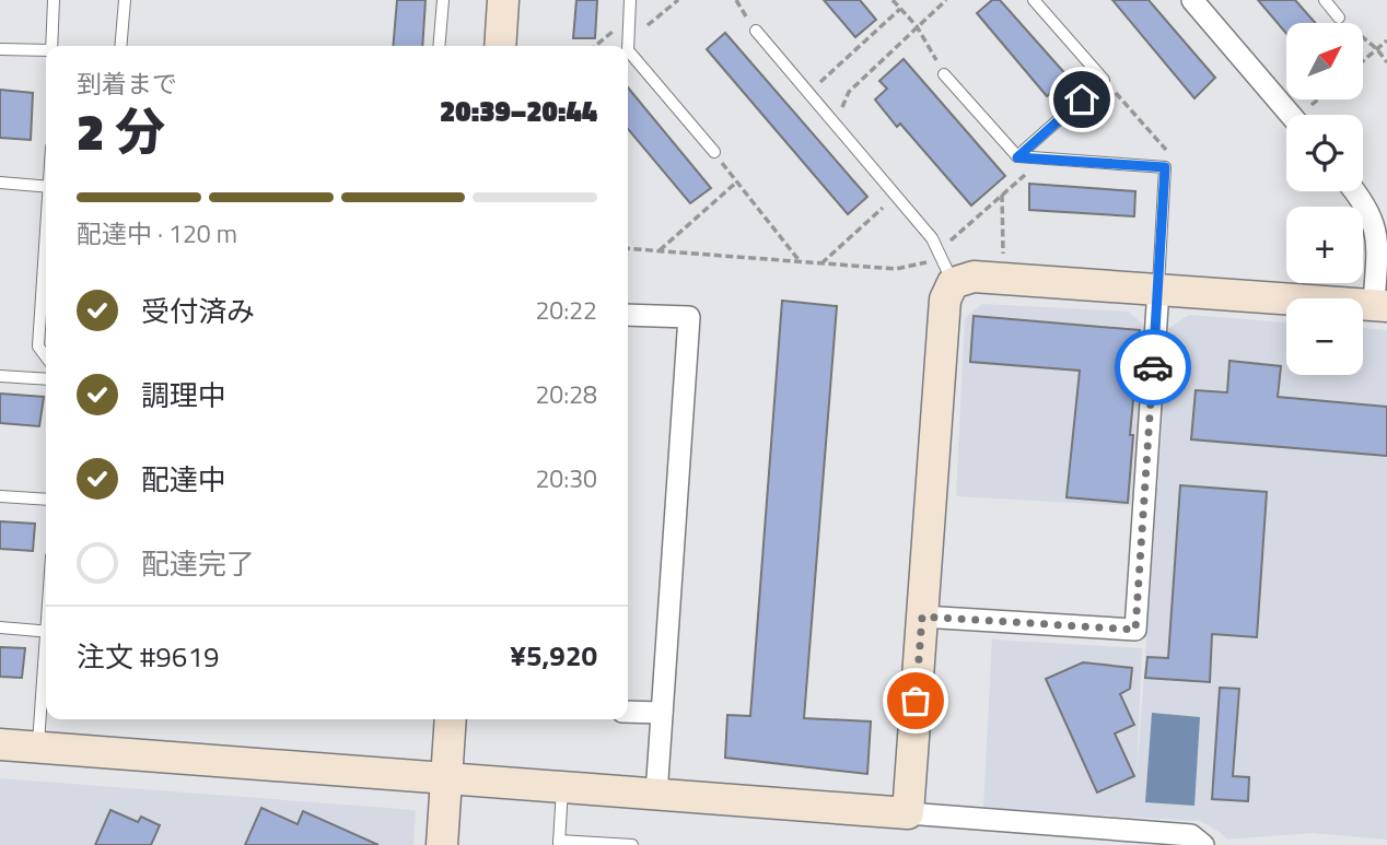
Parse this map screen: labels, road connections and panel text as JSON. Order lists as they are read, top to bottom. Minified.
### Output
{"north":"top right","page":{"map_buttons":["+","−"],"heading":["2 分","到着まで","20:39–20:44"],"panel":["注文 #9619","¥5,920"],"bar":"配達中 · 120 m","list":[["受付済み","20:22"],["調理中","20:28"],["配達中","20:30"],"配達完了"]}}
